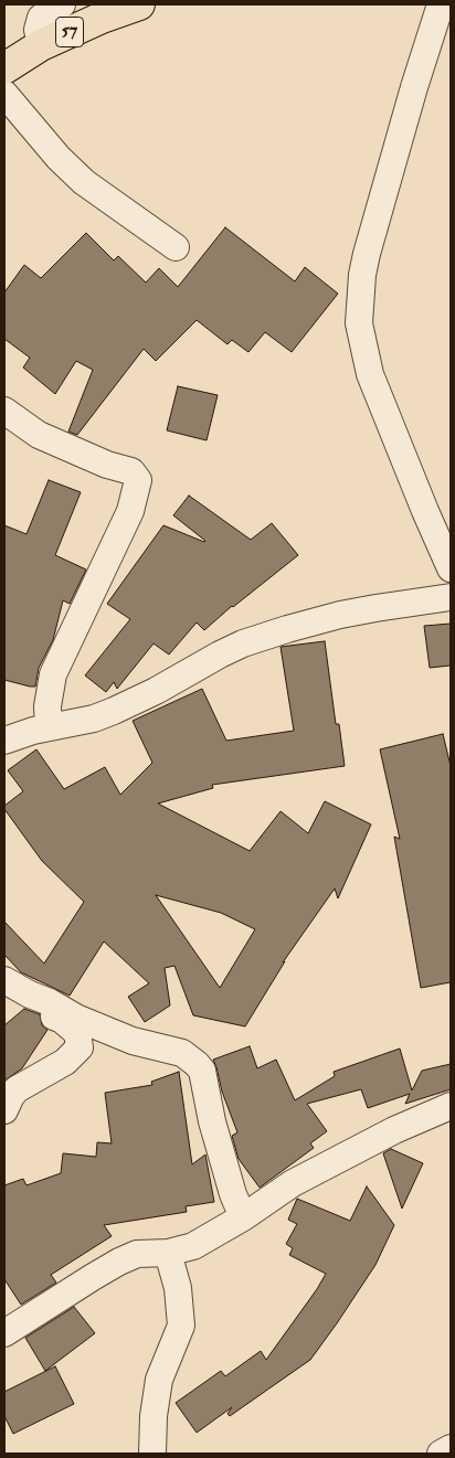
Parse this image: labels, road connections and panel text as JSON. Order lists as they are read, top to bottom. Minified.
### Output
{"streets":{"main road":["57"]}}
